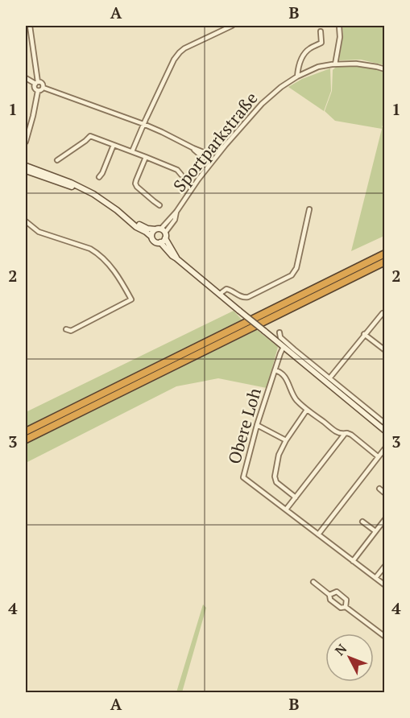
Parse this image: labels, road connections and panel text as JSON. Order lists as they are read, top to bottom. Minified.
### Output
{"streets":{"street":["Sportparkstraße","Obere Loh"]},"north":"top left","grid":{"columns":["A","B"],"rows":["1","2","3","4"]}}
